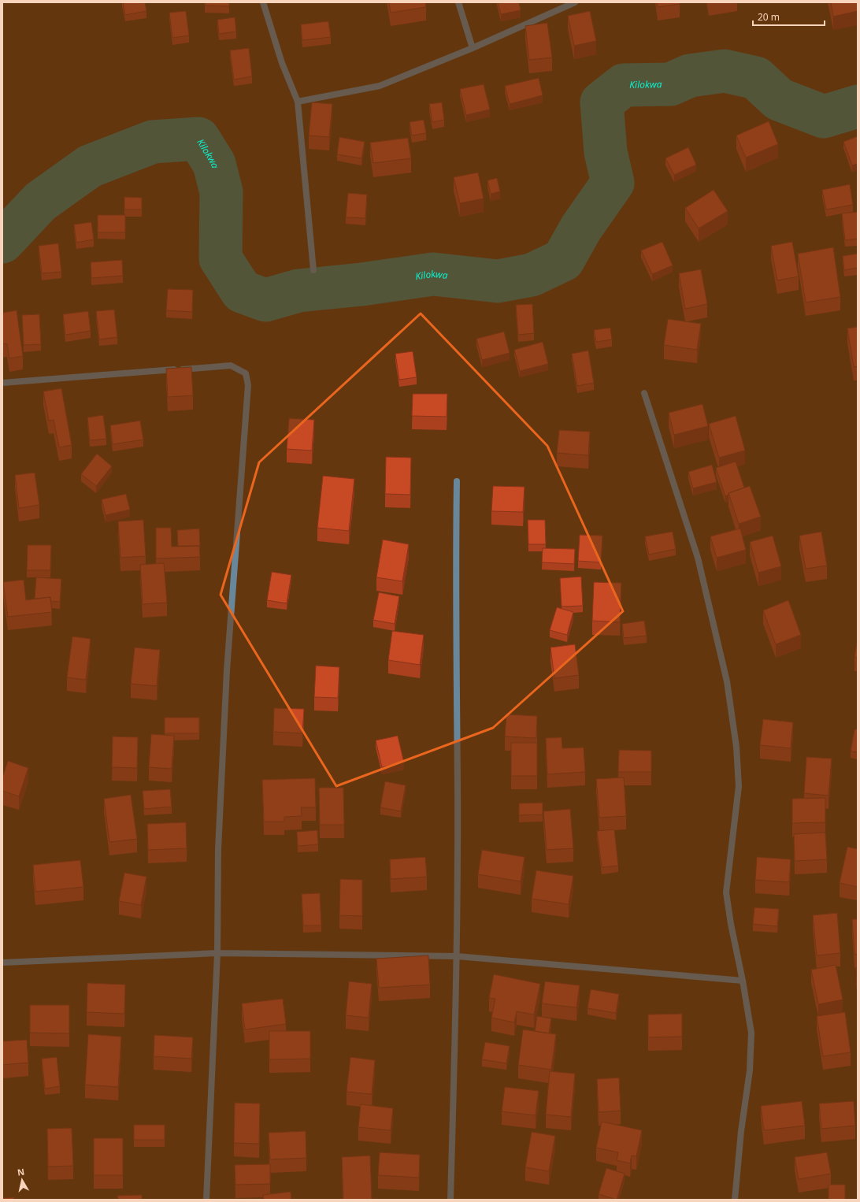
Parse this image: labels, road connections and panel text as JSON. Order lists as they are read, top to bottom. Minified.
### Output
{"water":["Kilokwa"],"scale_bar":"20 m","north":"top"}
